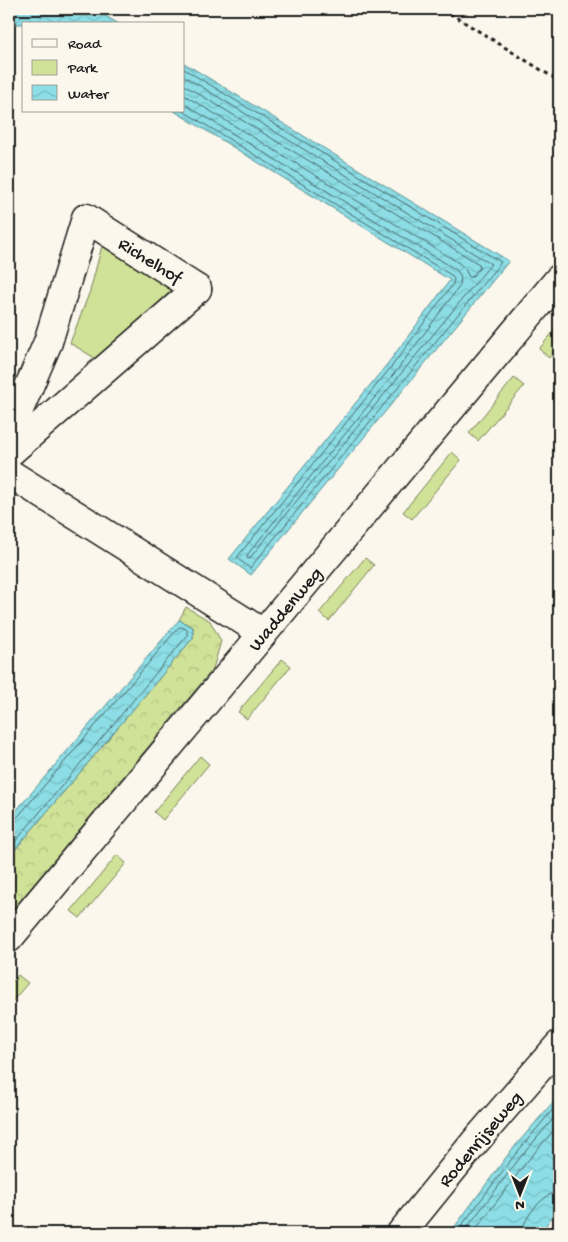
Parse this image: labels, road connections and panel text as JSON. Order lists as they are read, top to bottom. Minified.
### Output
{"streets":{"street":["Richelhof","Waddenweg","Rodenrijseweg"]},"legend":["Road","Park","Water"],"north":"bottom"}
